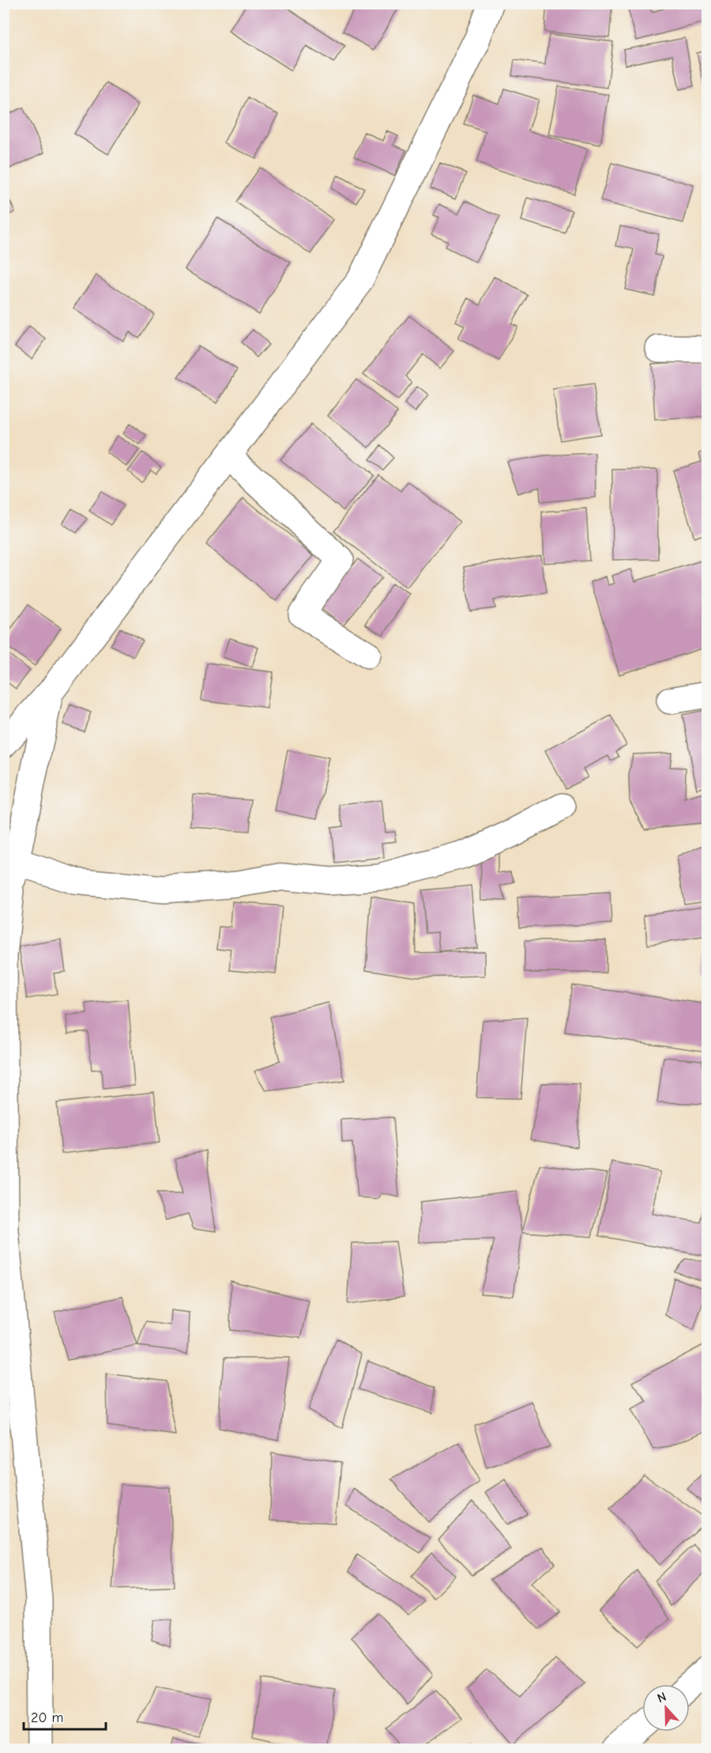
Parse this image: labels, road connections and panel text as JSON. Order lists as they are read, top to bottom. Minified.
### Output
{"scale_bar":"20 m","north":"top"}
